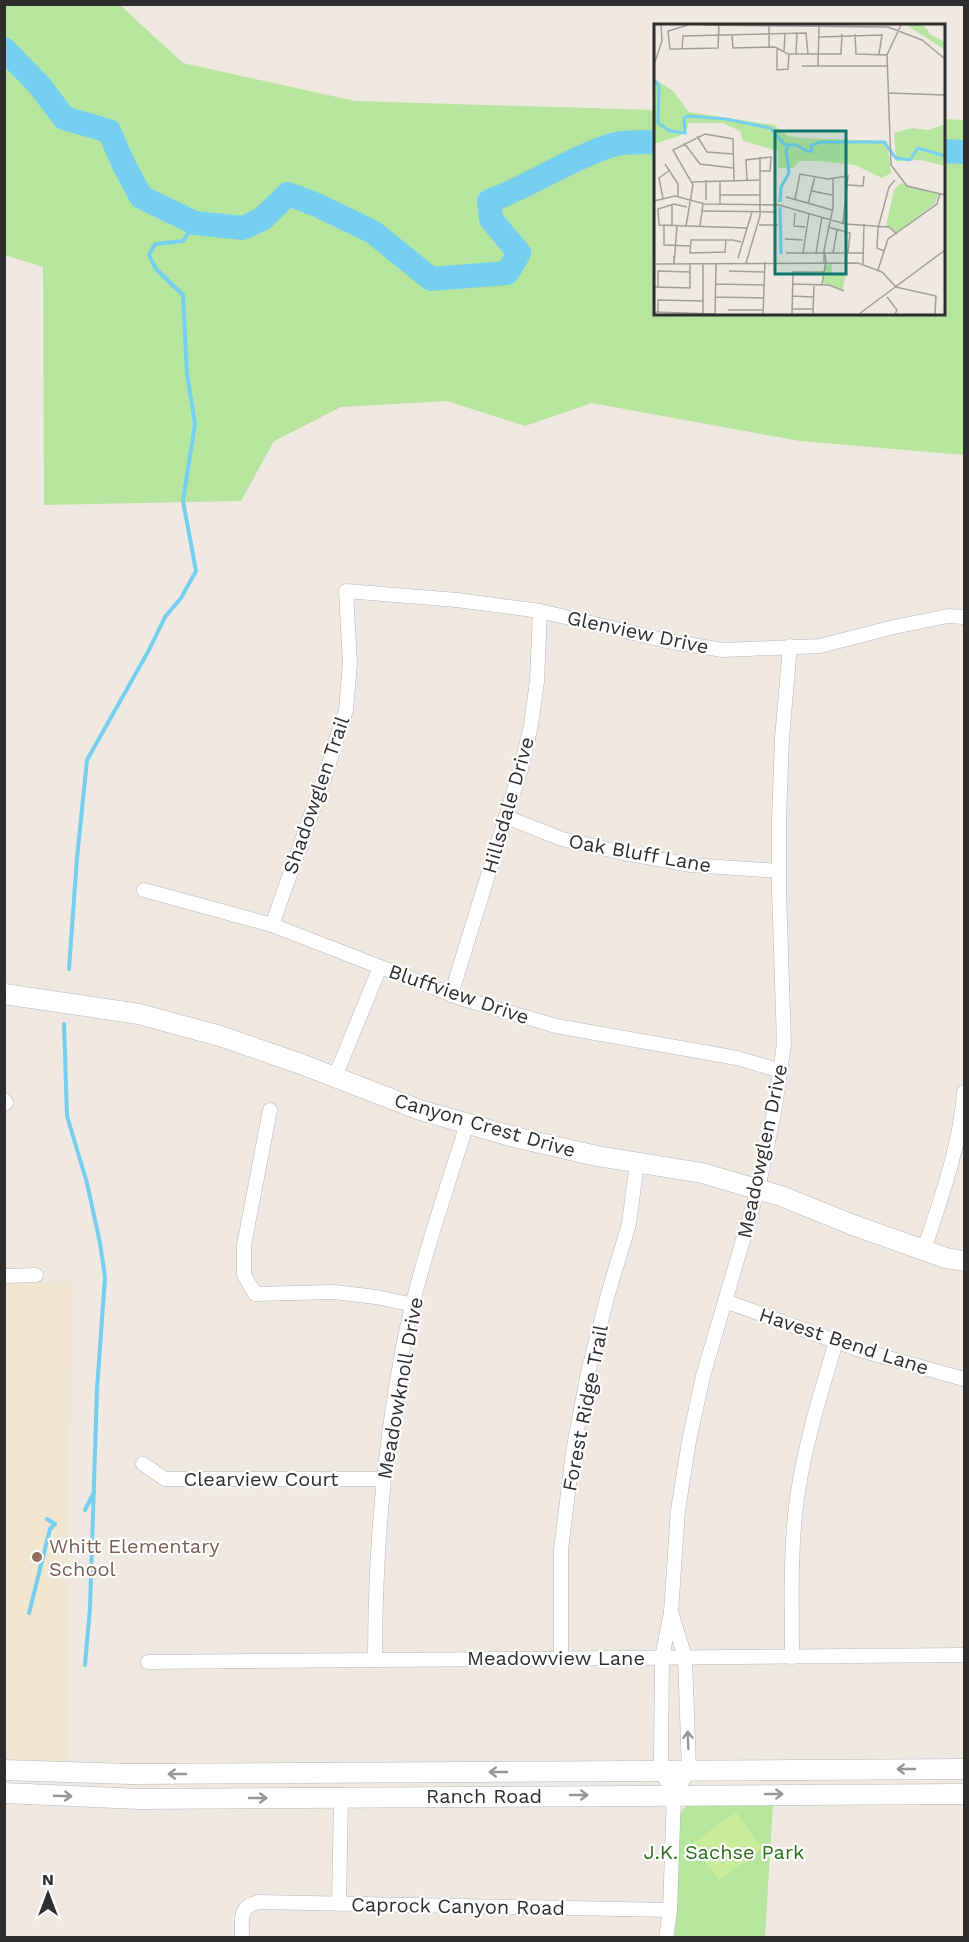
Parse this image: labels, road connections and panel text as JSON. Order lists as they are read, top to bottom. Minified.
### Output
{"streets":{"main road":["Canyon Crest Drive","Ranch Road"],"street":["Glenview Drive","Shadowglen Trail","Hillsdale Drive","Oak Bluff Lane","Bluffview Drive","Meadowglen Drive","Havest Bend Lane","Meadowknoll Drive","Forest Ridge Trail","Clearview Court","Meadowview Lane","Caprock Canyon Road"]},"crossings":[["Glenview Drive","Shadowglen Trail"],["Glenview Drive","Hillsdale Drive"],["Glenview Drive","Meadowglen Drive"],["Shadowglen Trail","Bluffview Drive"],["Hillsdale Drive","Oak Bluff Lane"],["Hillsdale Drive","Bluffview Drive"],["Oak Bluff Lane","Meadowglen Drive"],["Bluffview Drive","Meadowglen Drive"],["Canyon Crest Drive","Meadowglen Drive"],["Canyon Crest Drive","Meadowknoll Drive"],["Canyon Crest Drive","Forest Ridge Trail"],["Meadowglen Drive","Havest Bend Lane"],["Meadowglen Drive","Meadowview Lane"],["Meadowglen Drive","Ranch Road"],["Meadowknoll Drive","Clearview Court"],["Meadowknoll Drive","Meadowview Lane"],["Forest Ridge Trail","Meadowview Lane"]],"parks":["J.K. Sachse Park"],"places":["Whitt Elementary School"],"north":"top"}
